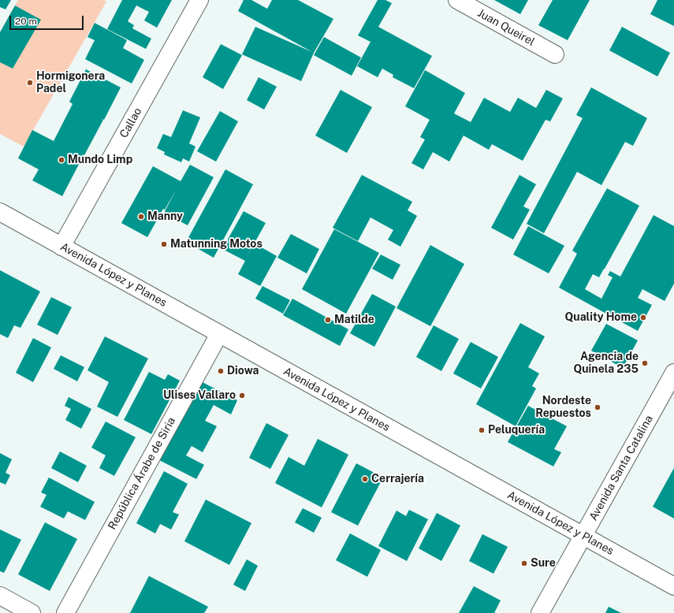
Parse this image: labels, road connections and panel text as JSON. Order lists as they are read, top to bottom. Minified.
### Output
{"streets":{"main road":["Juan Queirel","Callao","Avenida López y Planes","Avenida Santa Catalina","República Árabe de Siria"]},"crossings":[["Callao","Avenida López y Planes"],["Avenida López y Planes","Avenida Santa Catalina"],["Avenida López y Planes","República Árabe de Siria"]],"places":["Hormigonera Padel","Mundo Limp","Manny","Matunning Motos","Quality Home","Matilde","Agencia de Quinela 235","Diowa","Ulises Vallaro","Nordeste Repuestos","Peluquería","Cerrajería","Sure"],"scale_bar":"20 m"}
